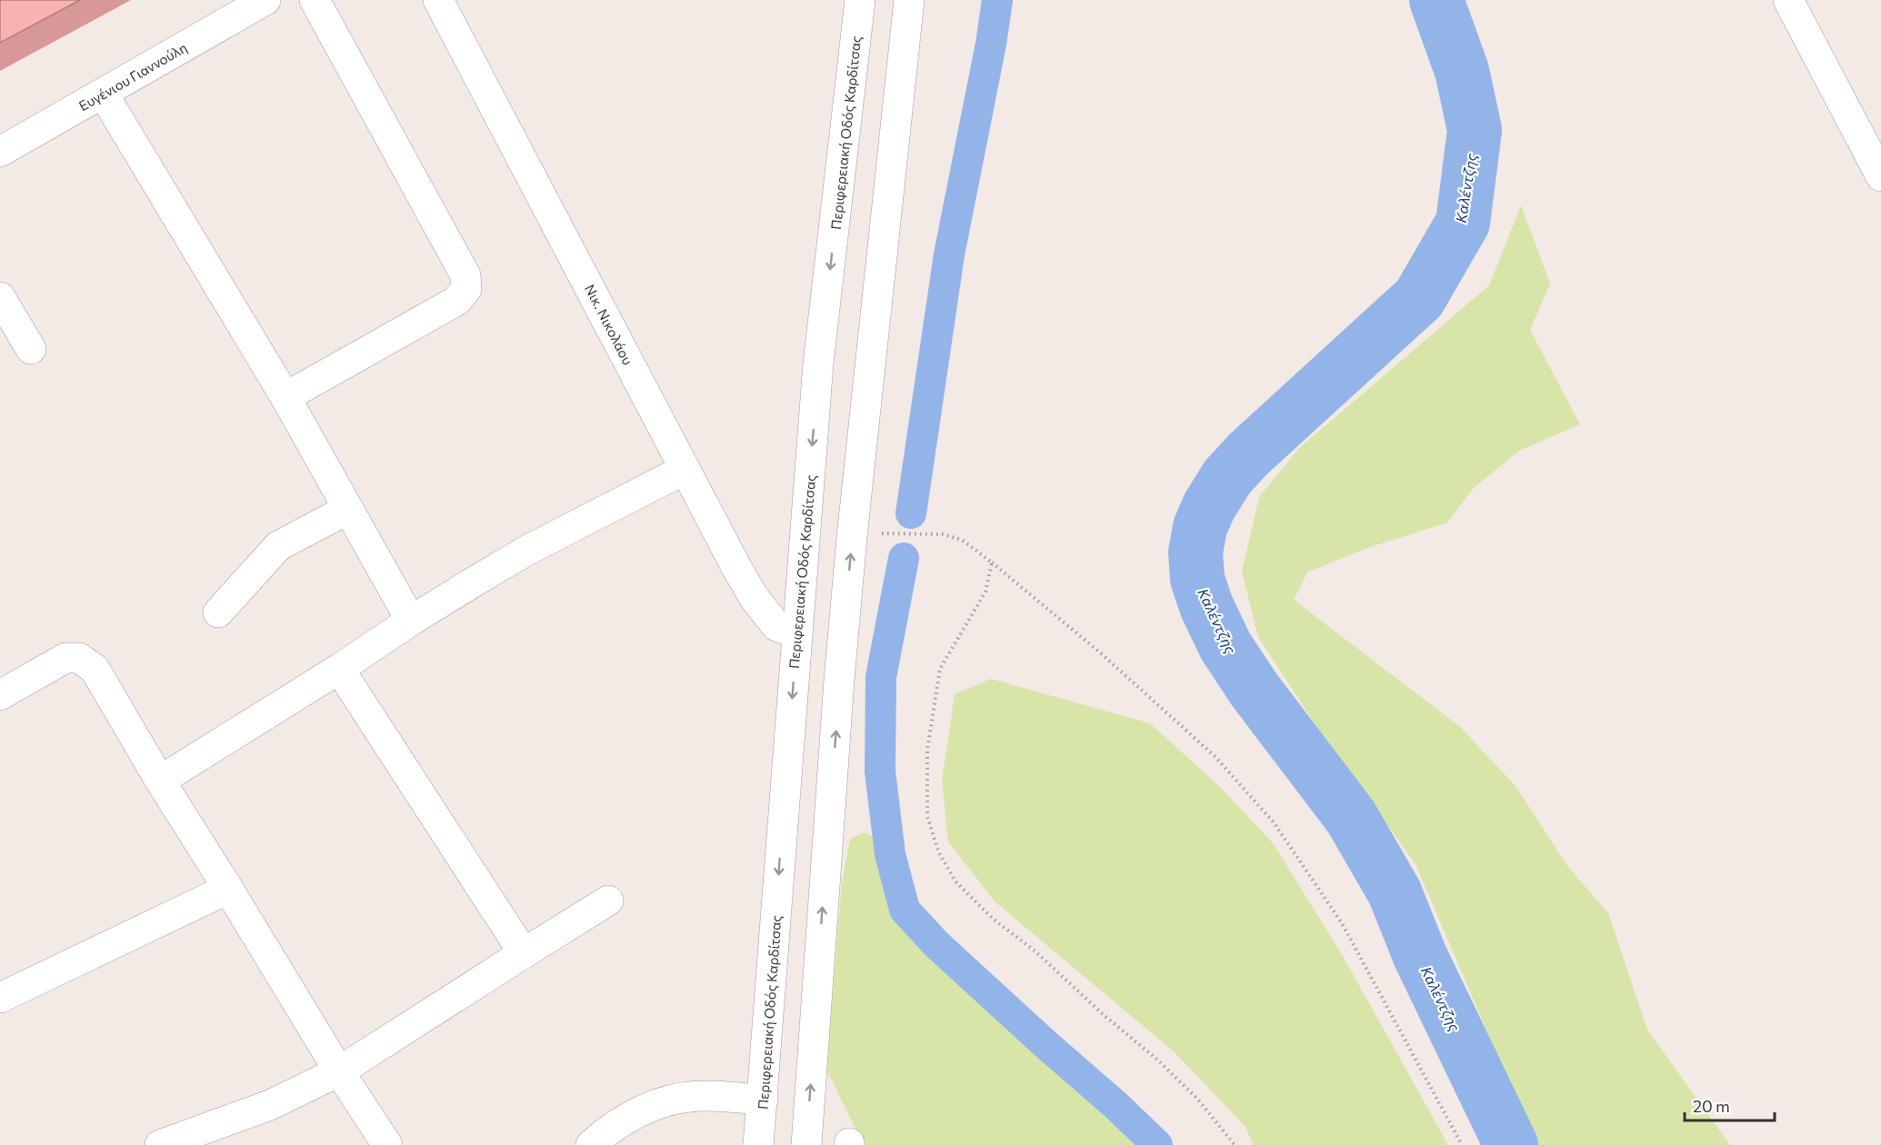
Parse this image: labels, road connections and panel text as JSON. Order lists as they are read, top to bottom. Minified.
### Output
{"streets":{"street":["Ευγένιου Γιαννούλη","Περιφερειακή Οδός Καρδίτσας","Νικ. Νικολάου"]},"crossings":[["Περιφερειακή Οδός Καρδίτσας","Νικ. Νικολάου"]],"water":["Καλέντζης"],"scale_bar":"20 m"}
